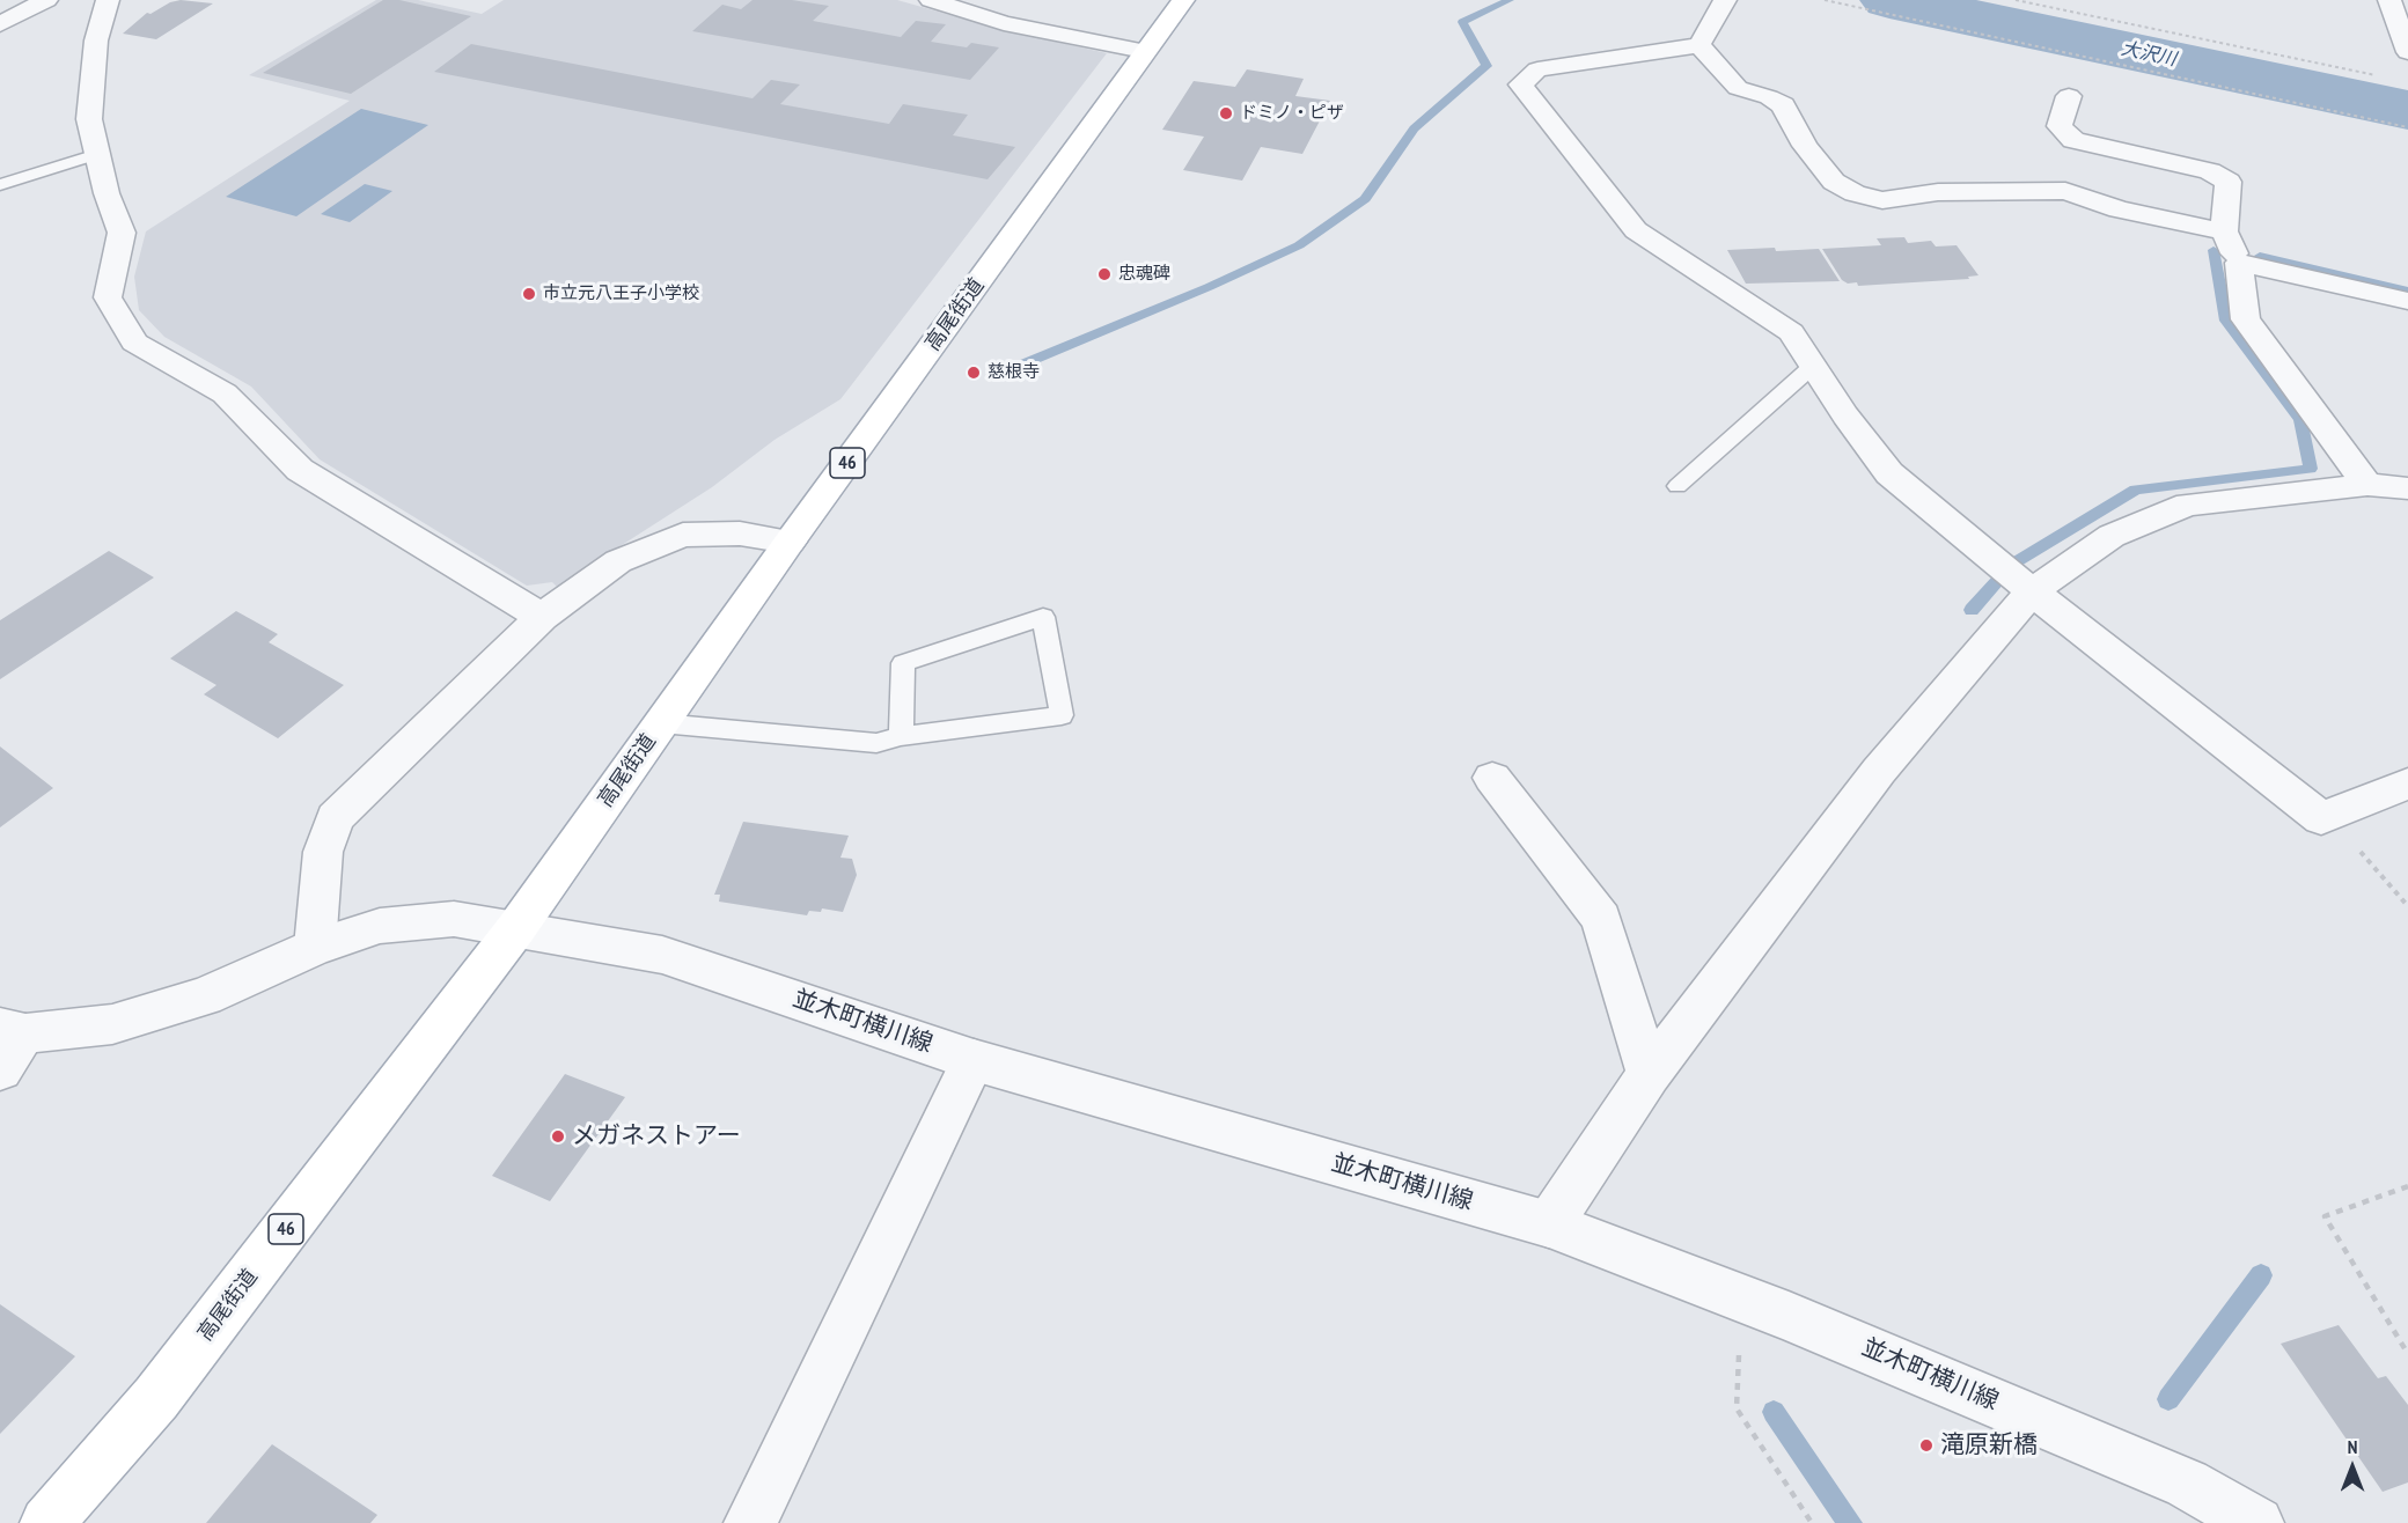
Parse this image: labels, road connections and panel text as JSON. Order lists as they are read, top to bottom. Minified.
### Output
{"streets":{"main road":["高尾街道","46"],"street":["並木町横川線"]},"crossings":[["高尾街道","並木町横川線"]],"water":["大沢川"],"places":["ドミノ・ピザ","忠魂碑","市立元八王子小学校","慈根寺","メガネストアー","滝原新橋"],"north":"top"}
